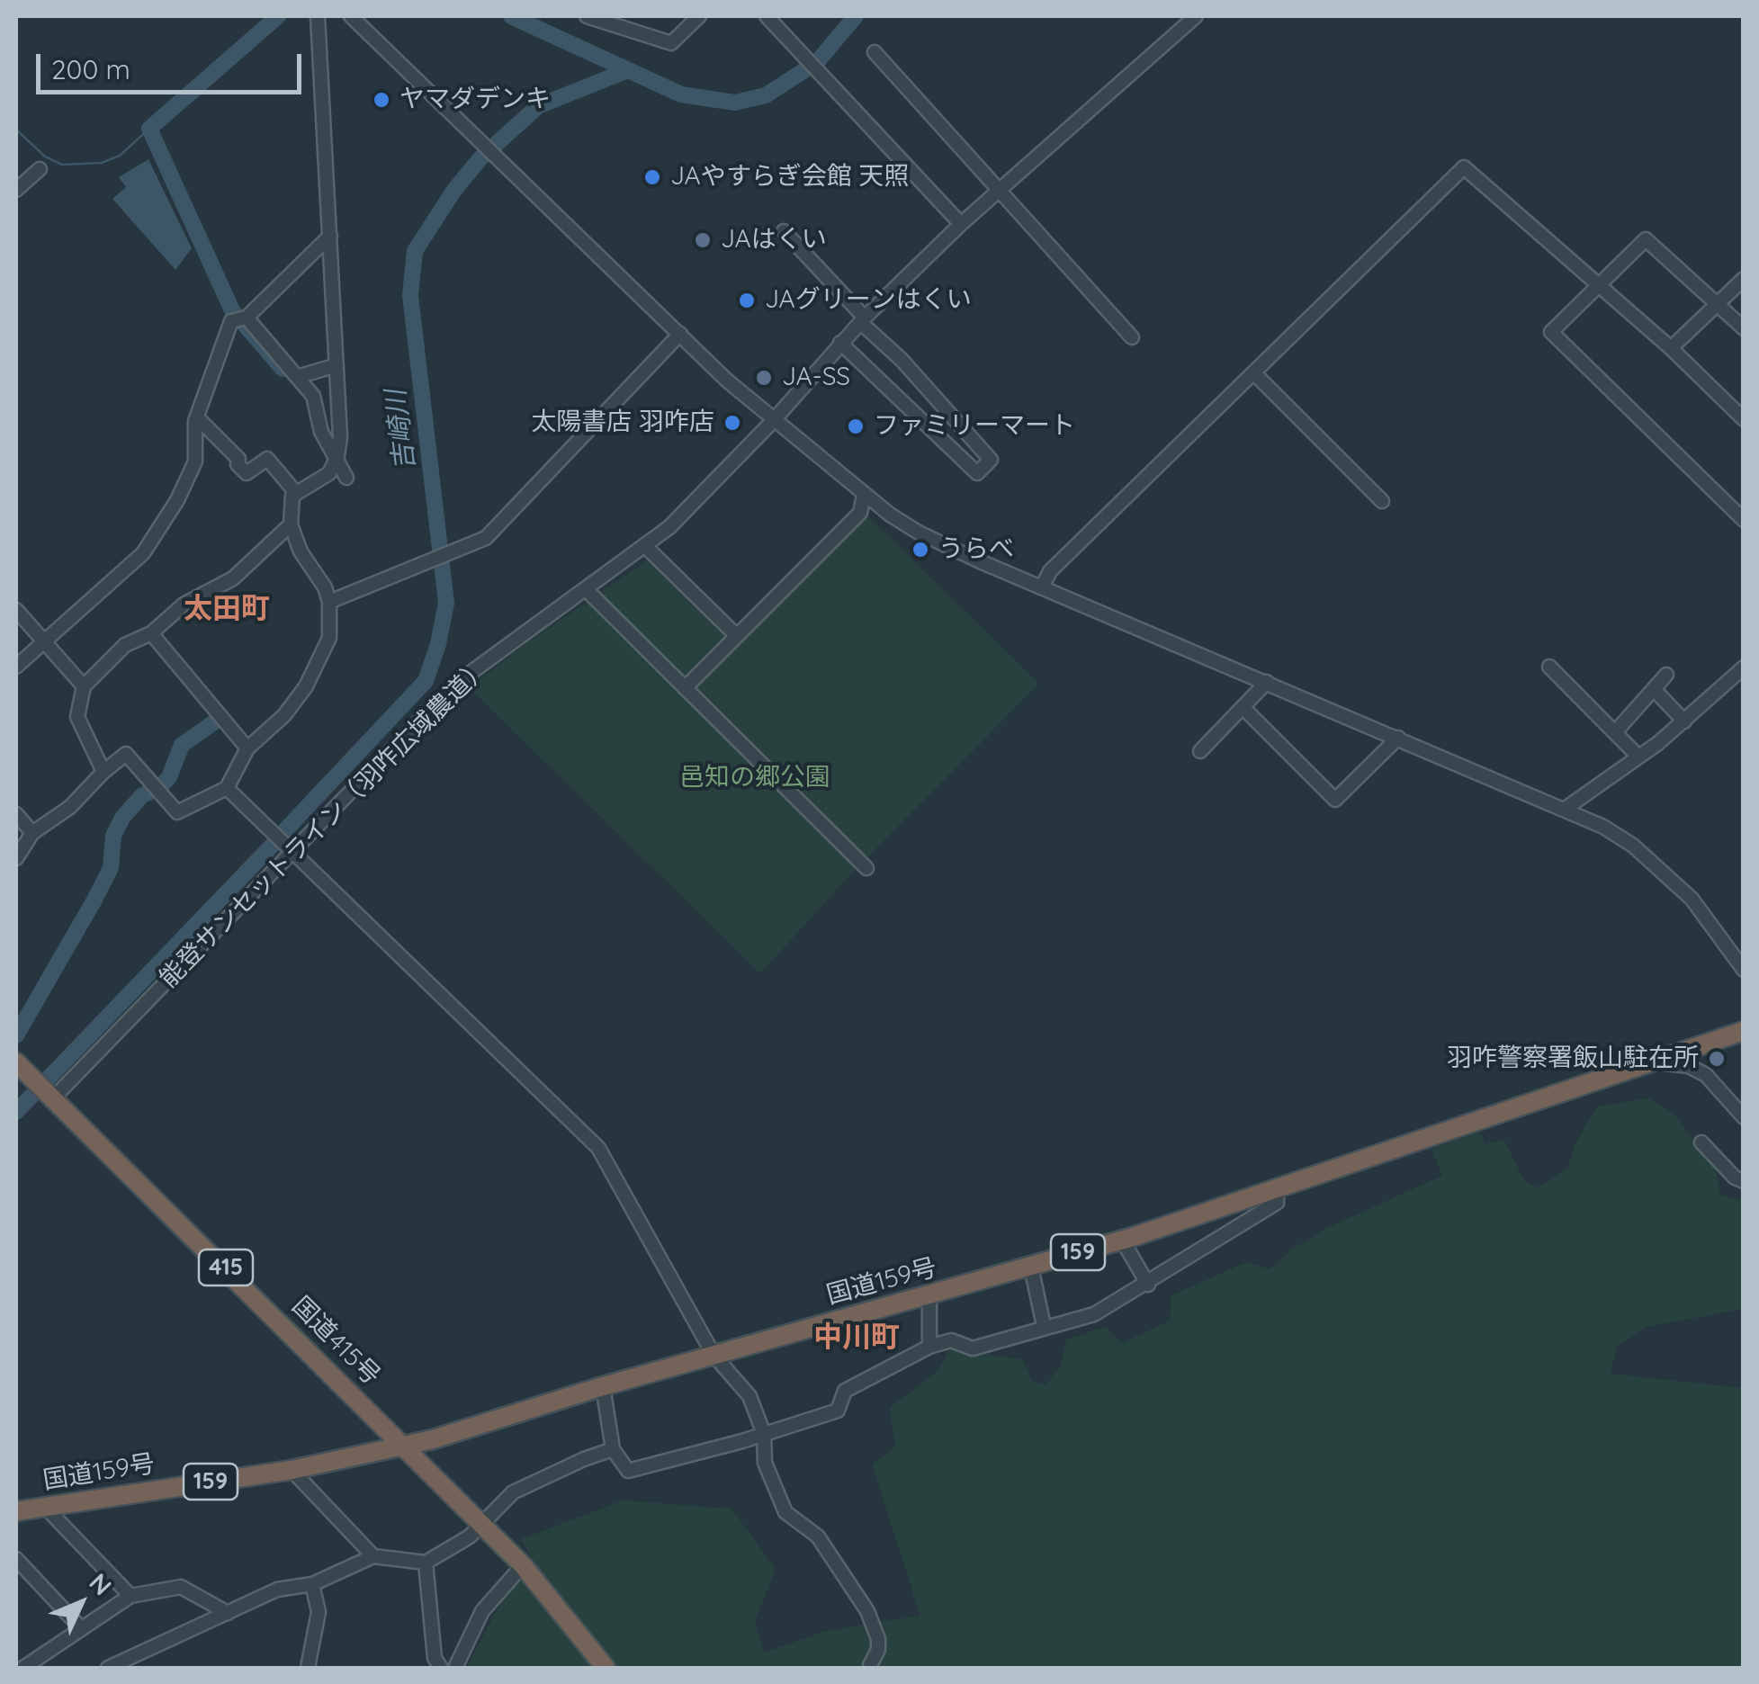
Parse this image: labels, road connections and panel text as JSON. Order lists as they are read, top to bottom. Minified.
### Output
{"streets":{"highway":["159","415","国道159号","国道415号"],"street":["能登サンセットライン（羽咋広域農道）"]},"crossings":[["能登サンセットライン（羽咋広域農道）","国道415号"],["国道159号","国道415号"]],"districts":["太田町","中川町"],"water":["吉崎川"],"parks":["邑知の郷公園"],"places":["ヤマダデンキ","JAやすらぎ会館 天照","JAはくい","JAグリーンはくい","JA-SS","太陽書店 羽咋店","ファミリーマート","うらべ","羽咋警察署飯山駐在所"],"scale_bar":"200 m","north":"top right"}
